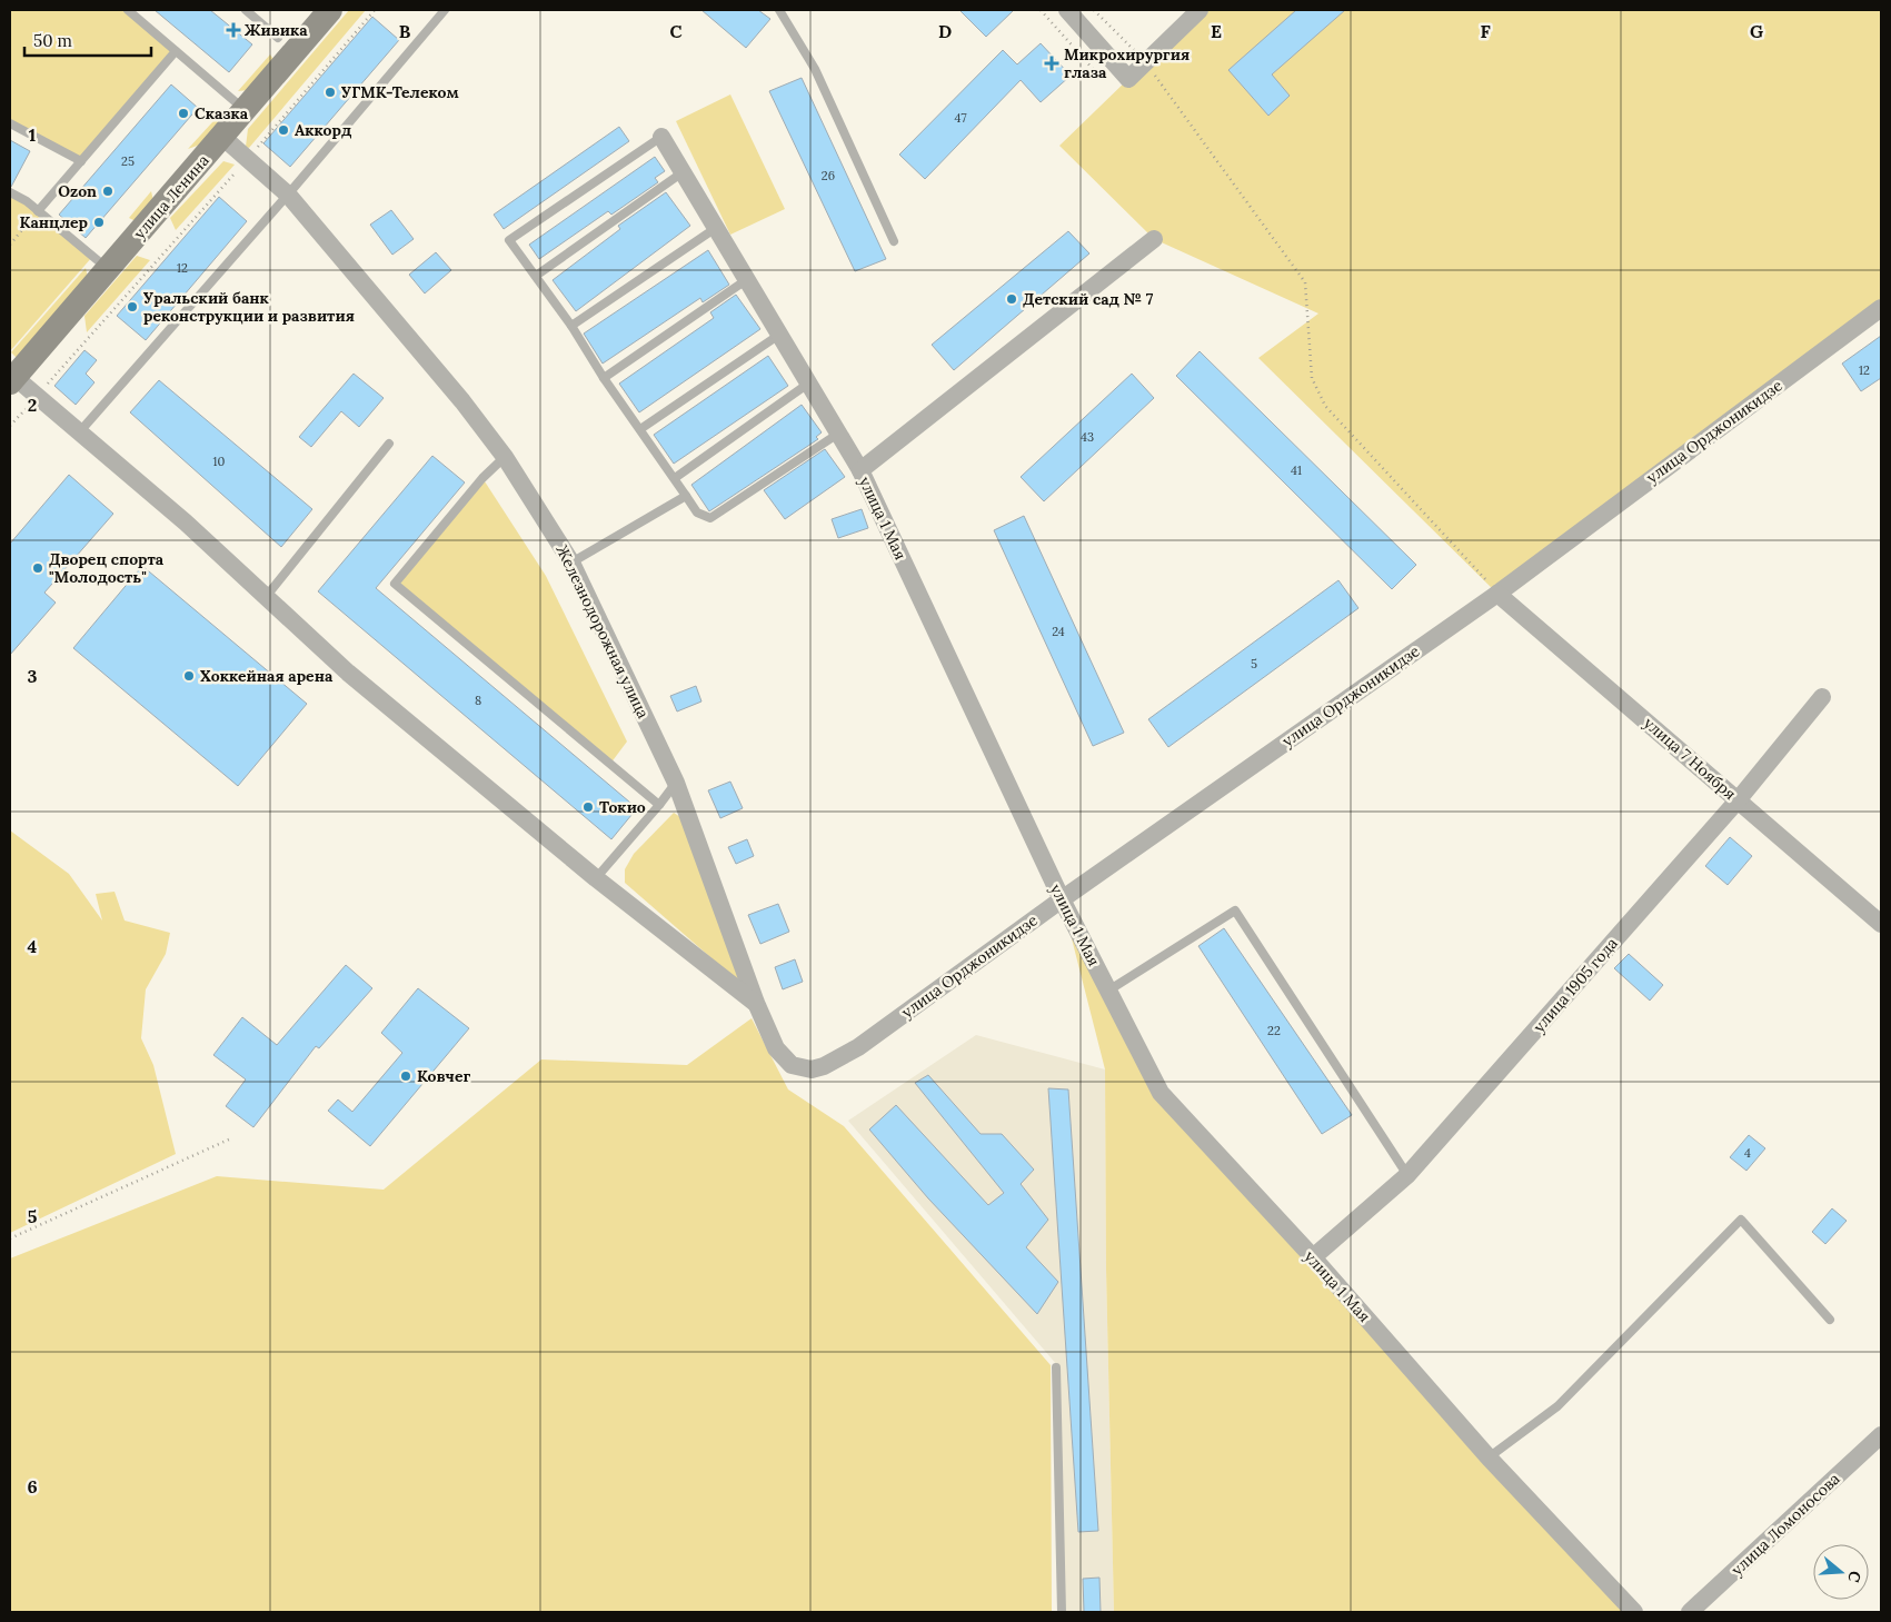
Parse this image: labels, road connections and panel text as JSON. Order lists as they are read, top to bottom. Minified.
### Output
{"streets":{"main road":["улица Ленина"],"street":["улица Орджоникидзе","улица 1 Мая","Железнодорожная улица","улица 7 Ноября","улица 1905 года","улица Ломоносова"]},"crossings":[["улица Ленина","Железнодорожная улица"],["улица Орджоникидзе","улица 1 Мая"],["улица Орджоникидзе","Железнодорожная улица"],["улица Орджоникидзе","улица 7 Ноября"],["улица 1 Мая","улица 1905 года"],["улица 7 Ноября","улица 1905 года"]],"places":{"health":["Живика","Микрохирургия глаза"],"other":["УГМК-Телеком","Сказка","Аккорд","Ozon","Канцлер","Детский сад № 7","Уральский банк реконструкции и развития","Дворец спорта \"Молодость\"","Хоккейная арена","Токио","Ковчег"]},"house_numbers":["47","25","26","12","12","43","10","41","24","5","8","22","4"],"scale_bar":"50 m","north":"right","grid":{"columns":["B","C","D","E","F","G"],"rows":["1","2","3","4","5","6"]}}
